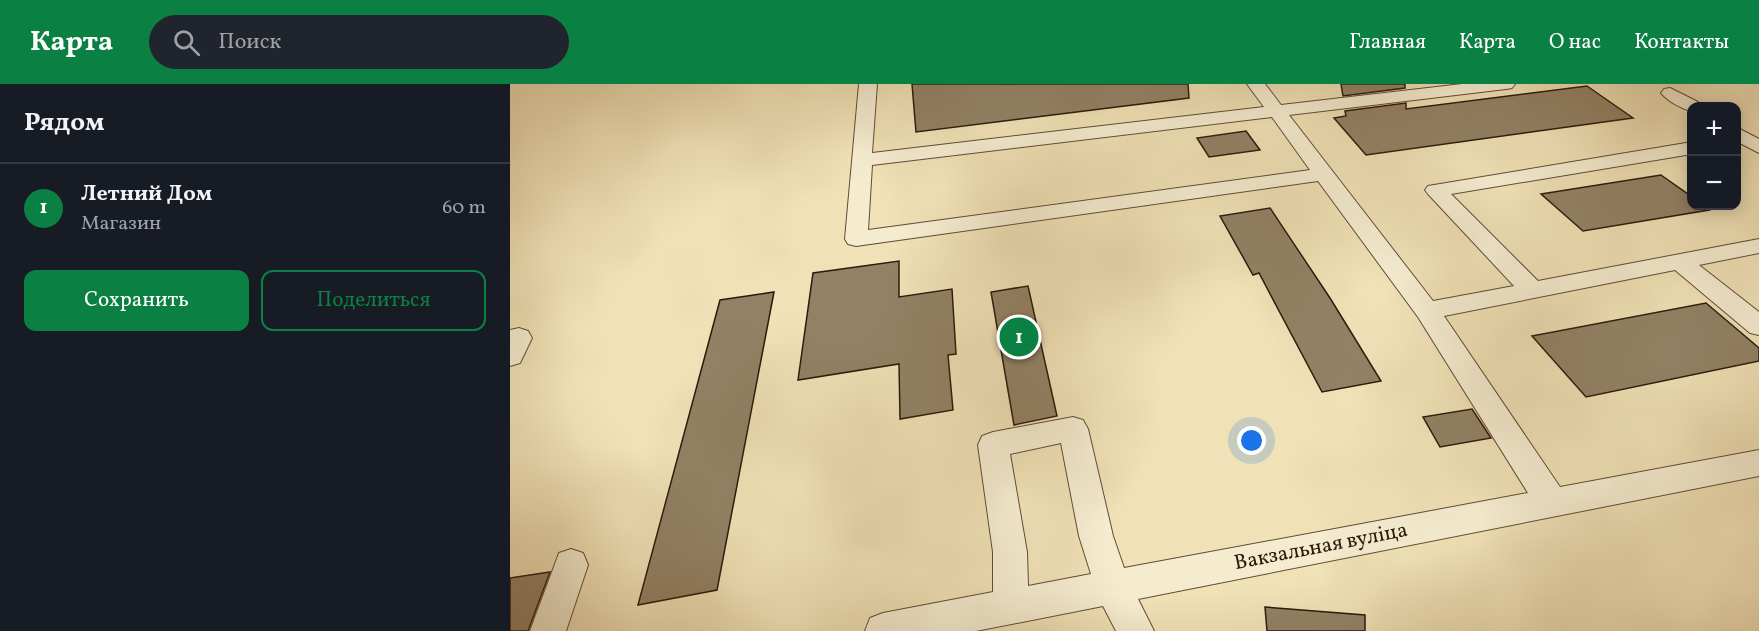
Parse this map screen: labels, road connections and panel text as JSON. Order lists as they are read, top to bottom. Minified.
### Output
{"streets":{"street":["Вакзальная вуліца"]},"page":{"header":"Карта","search":"Поиск","nav":["Главная","Карта","О нас","Контакты"],"heading":"Рядом","map_buttons":["+","−"],"list":[{"mark":"1","name":"Летний Дом","note":"Магазин","value":"60 m"}],"buttons":["Сохранить","Поделиться"],"pins":"1"}}
